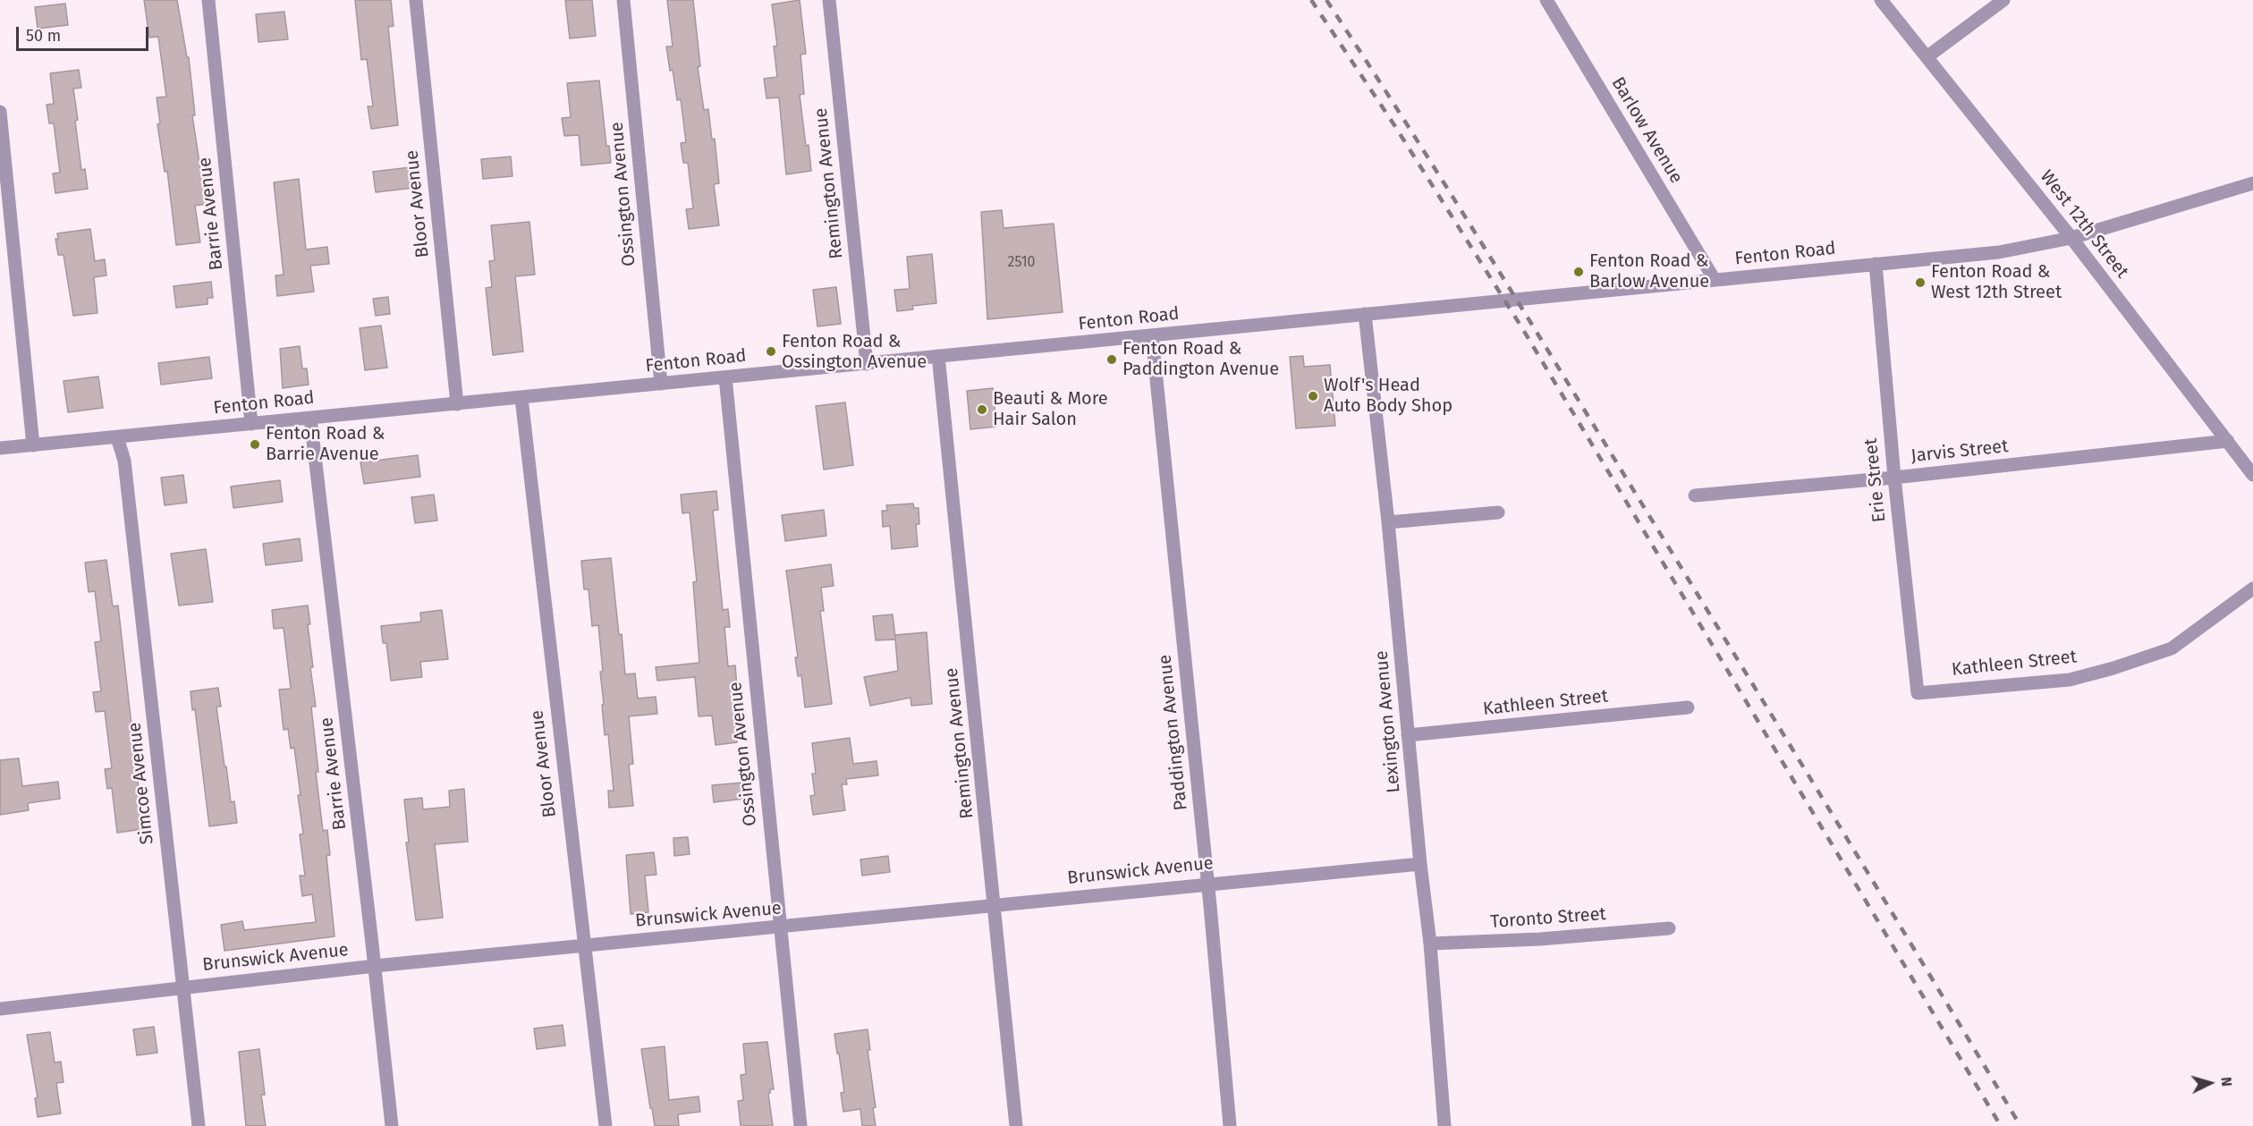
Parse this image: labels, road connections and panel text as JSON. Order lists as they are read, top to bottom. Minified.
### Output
{"streets":{"street":["Barlow Avenue","Remington Avenue","Ossington Avenue","Bloor Avenue","Barrie Avenue","West 12th Street","Fenton Road","Jarvis Street","Erie Street","Kathleen Street","Lexington Avenue","Paddington Avenue","Simcoe Avenue","Brunswick Avenue","Toronto Street"]},"crossings":[["Barlow Avenue","Fenton Road"],["Remington Avenue","Fenton Road"],["Remington Avenue","Brunswick Avenue"],["Ossington Avenue","Fenton Road"],["Ossington Avenue","Brunswick Avenue"],["Bloor Avenue","Fenton Road"],["Bloor Avenue","Brunswick Avenue"],["Barrie Avenue","Fenton Road"],["Barrie Avenue","Brunswick Avenue"],["West 12th Street","Fenton Road"],["West 12th Street","Jarvis Street"],["Fenton Road","Erie Street"],["Fenton Road","Lexington Avenue"],["Fenton Road","Paddington Avenue"],["Fenton Road","Simcoe Avenue"],["Jarvis Street","Erie Street"],["Erie Street","Kathleen Street"],["Kathleen Street","Lexington Avenue"],["Lexington Avenue","Brunswick Avenue"],["Lexington Avenue","Toronto Street"],["Paddington Avenue","Brunswick Avenue"],["Simcoe Avenue","Brunswick Avenue"]],"places":["Fenton Road & Barlow Avenue","Fenton Road & West 12th Street","Fenton Road & Ossington Avenue","Fenton Road & Paddington Avenue","Wolf's Head Auto Body Shop","Beauti & More Hair Salon","Fenton Road & Barrie Avenue"],"house_numbers":["2510"],"scale_bar":"50 m","north":"right"}
